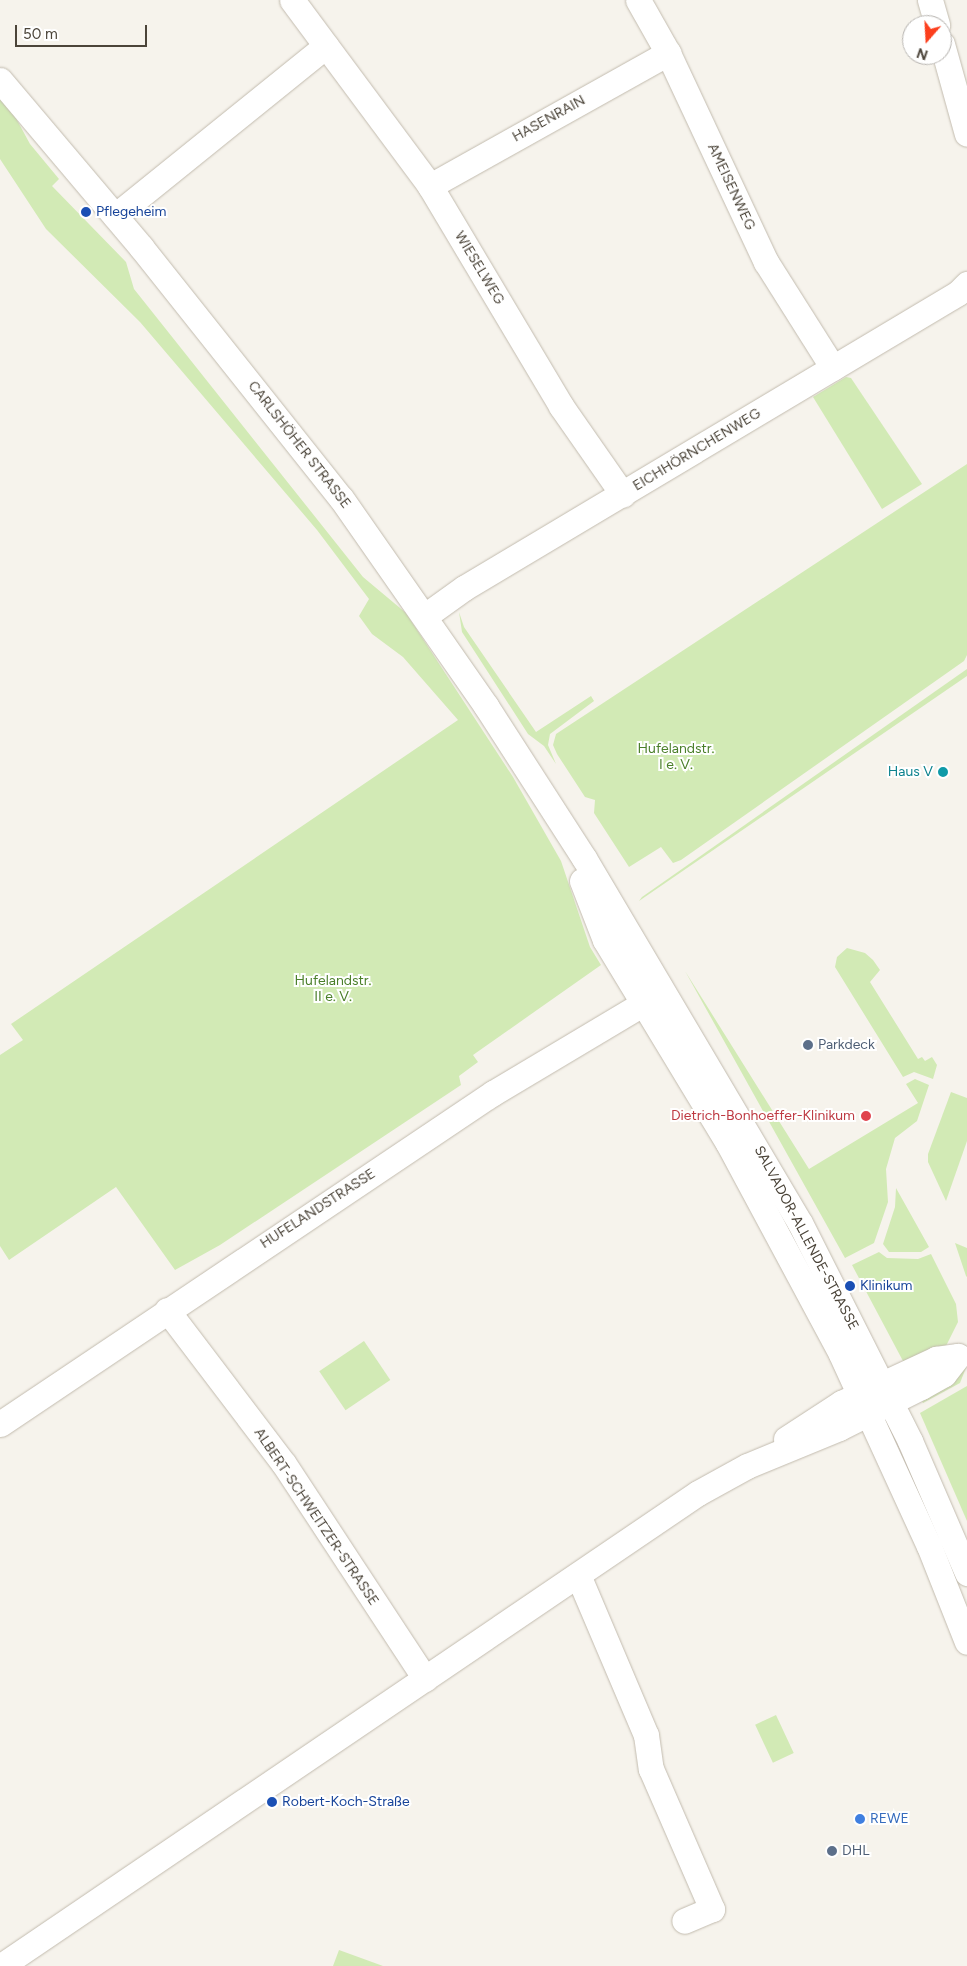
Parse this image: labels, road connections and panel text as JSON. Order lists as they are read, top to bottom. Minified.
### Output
{"streets":{"street":["HASENRAIN","AMEISENWEG","WIESELWEG","CARLSHÖHER STRASSE","EICHHÖRNCHENWEG","HUFELANDSTRASSE","SALVADOR-ALLENDE-STRASSE","ALBERT-SCHWEITZER-STRASSE"]},"crossings":[["HASENRAIN","AMEISENWEG"],["HASENRAIN","WIESELWEG"],["AMEISENWEG","EICHHÖRNCHENWEG"],["WIESELWEG","EICHHÖRNCHENWEG"],["CARLSHÖHER STRASSE","EICHHÖRNCHENWEG"],["CARLSHÖHER STRASSE","SALVADOR-ALLENDE-STRASSE"],["HUFELANDSTRASSE","SALVADOR-ALLENDE-STRASSE"],["HUFELANDSTRASSE","ALBERT-SCHWEITZER-STRASSE"]],"parks":["Hufelandstr. I e. V.","Hufelandstr. II e. V."],"places":["Pflegeheim","Haus V","Parkdeck","Dietrich-Bonhoeffer-Klinikum","Klinikum","Robert-Koch-Straße","REWE","DHL"],"scale_bar":"50 m","north":"bottom"}
